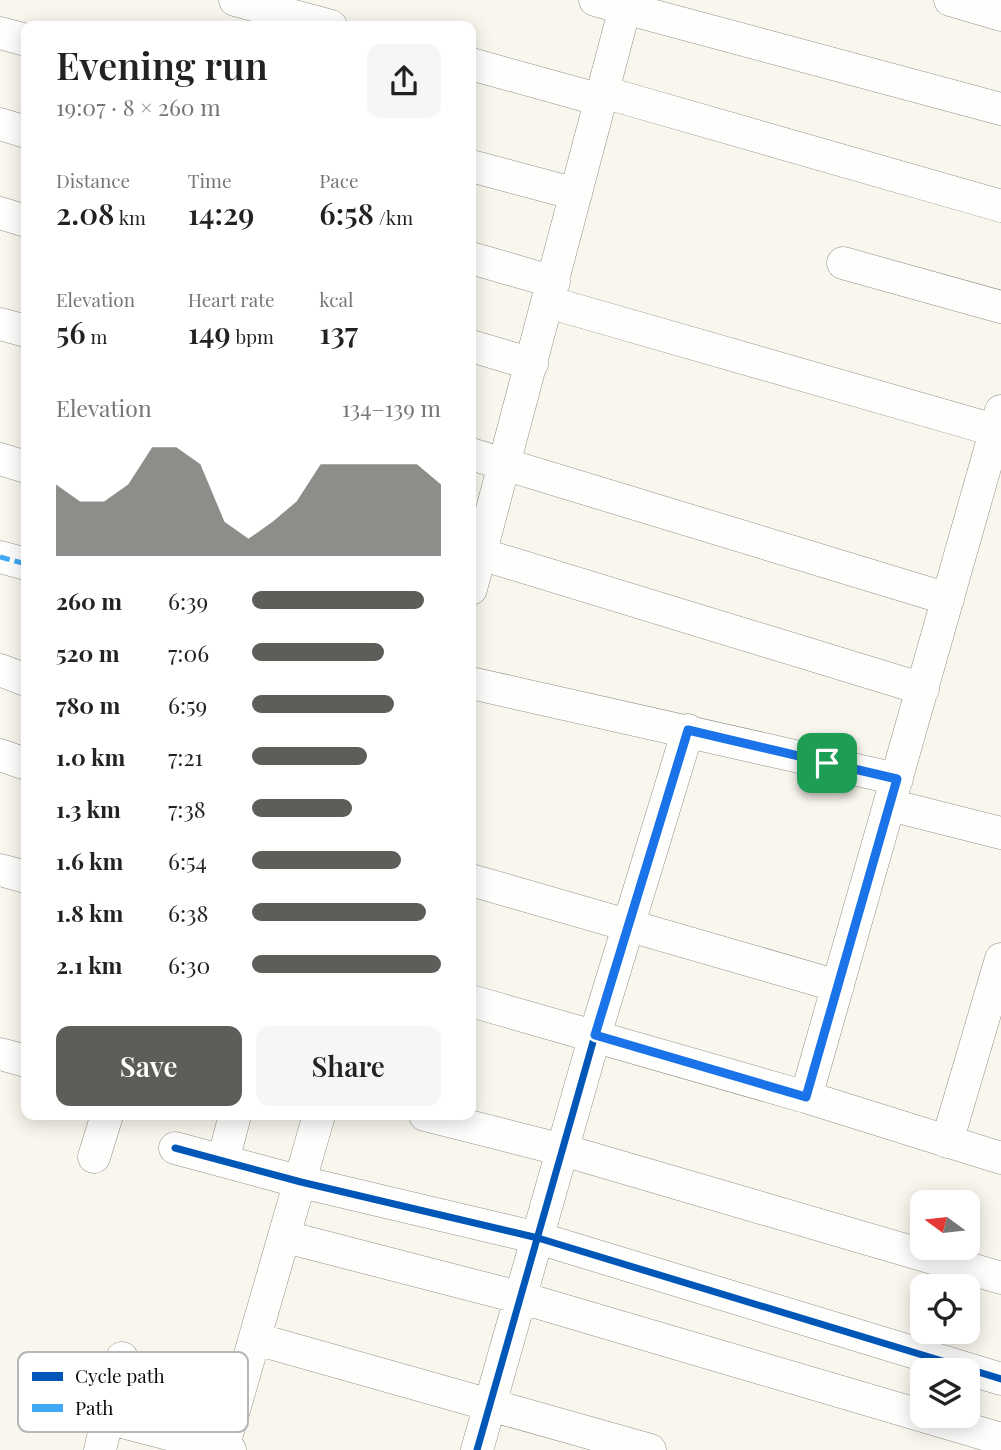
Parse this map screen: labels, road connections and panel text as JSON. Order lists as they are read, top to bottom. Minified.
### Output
{"legend":["Cycle path","Path"],"north":"left","page":{"heading":["Evening run","19:07 · 8 × 260 m"],"stats":[["Distance","2.08 km"],["Time","14:29"],["Pace","6:58 /km"],["Elevation","56 m"],["Heart rate","149 bpm"],["kcal","137"]],"chart":["Elevation","134–139 m"],"list":[{"name":"260 m","note":"6:39"},{"name":"520 m","note":"7:06"},{"name":"780 m","note":"6:59"},{"name":"1.0 km","note":"7:21"},{"name":"1.3 km","note":"7:38"},{"name":"1.6 km","note":"6:54"},{"name":"1.8 km","note":"6:38"},{"name":"2.1 km","note":"6:30"}],"buttons":["Save","Share"]}}
